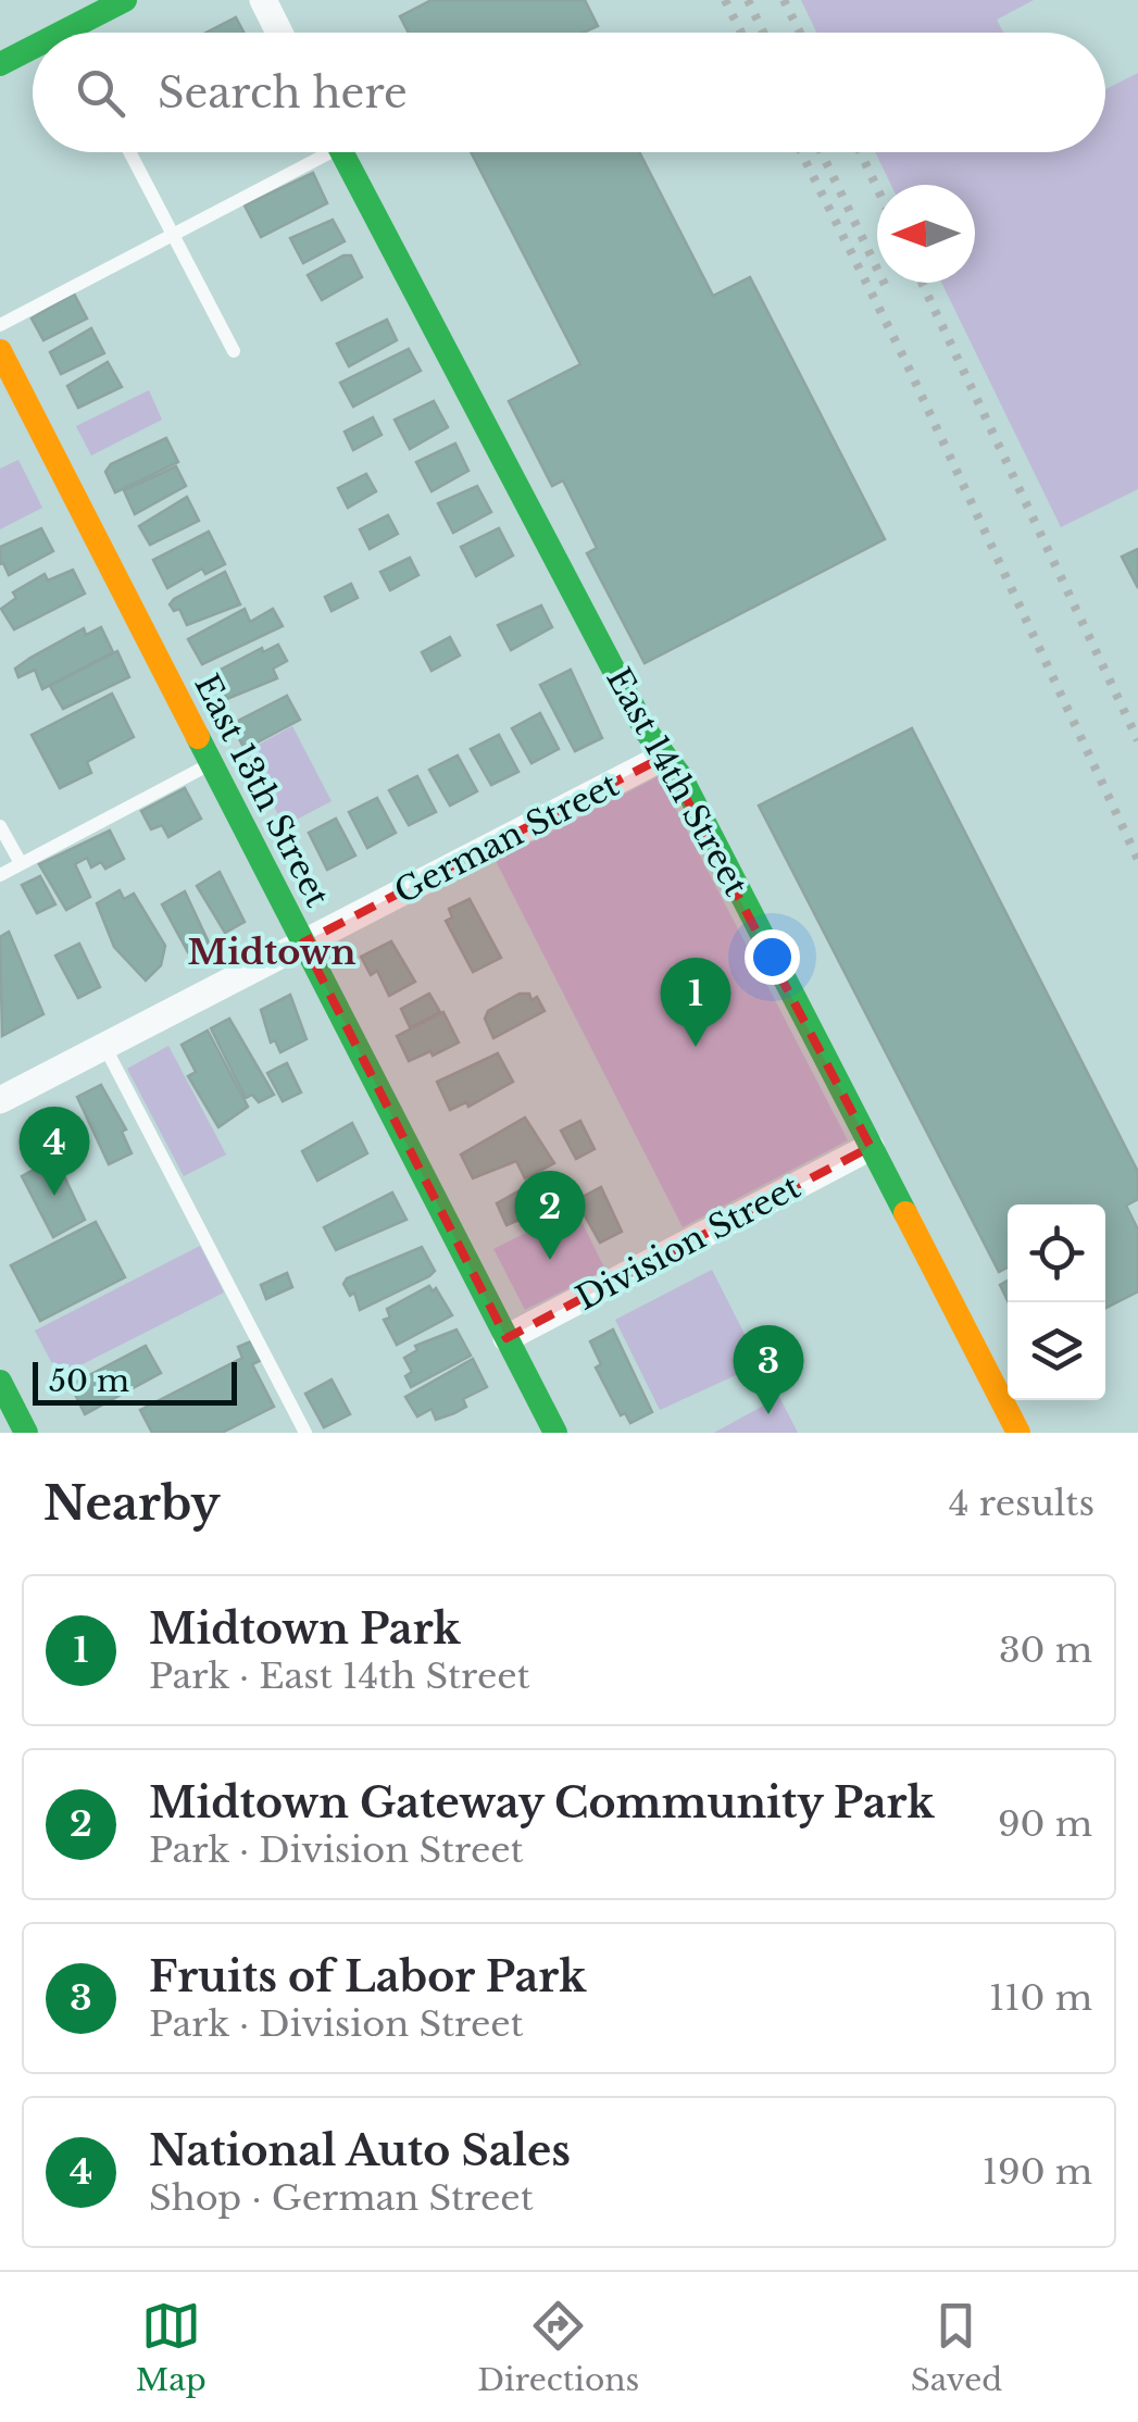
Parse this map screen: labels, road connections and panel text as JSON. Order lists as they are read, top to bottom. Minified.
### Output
{"streets":{"street":["East 14th Street","East 13th Street","German Street","Division Street"]},"crossings":[["East 14th Street","German Street"],["East 14th Street","Division Street"],["East 13th Street","German Street"],["East 13th Street","Division Street"]],"districts":["Midtown"],"scale_bar":"50 m","north":"left","page":{"search":"Search here","pins":["1","4","2","3"],"scale":"50 m","heading":["Nearby","4 results"],"list":[{"mark":"1","name":"Midtown Park","note":"Park · East 14th Street","value":"30 m"},{"mark":"2","name":"Midtown Gateway Community Park","note":"Park · Division Street","value":"90 m"},{"mark":"3","name":"Fruits of Labor Park","note":"Park · Division Street","value":"110 m"},{"mark":"4","name":"National Auto Sales","note":"Shop · German Street","value":"190 m"}],"nav":["Map","Directions","Saved"]}}
